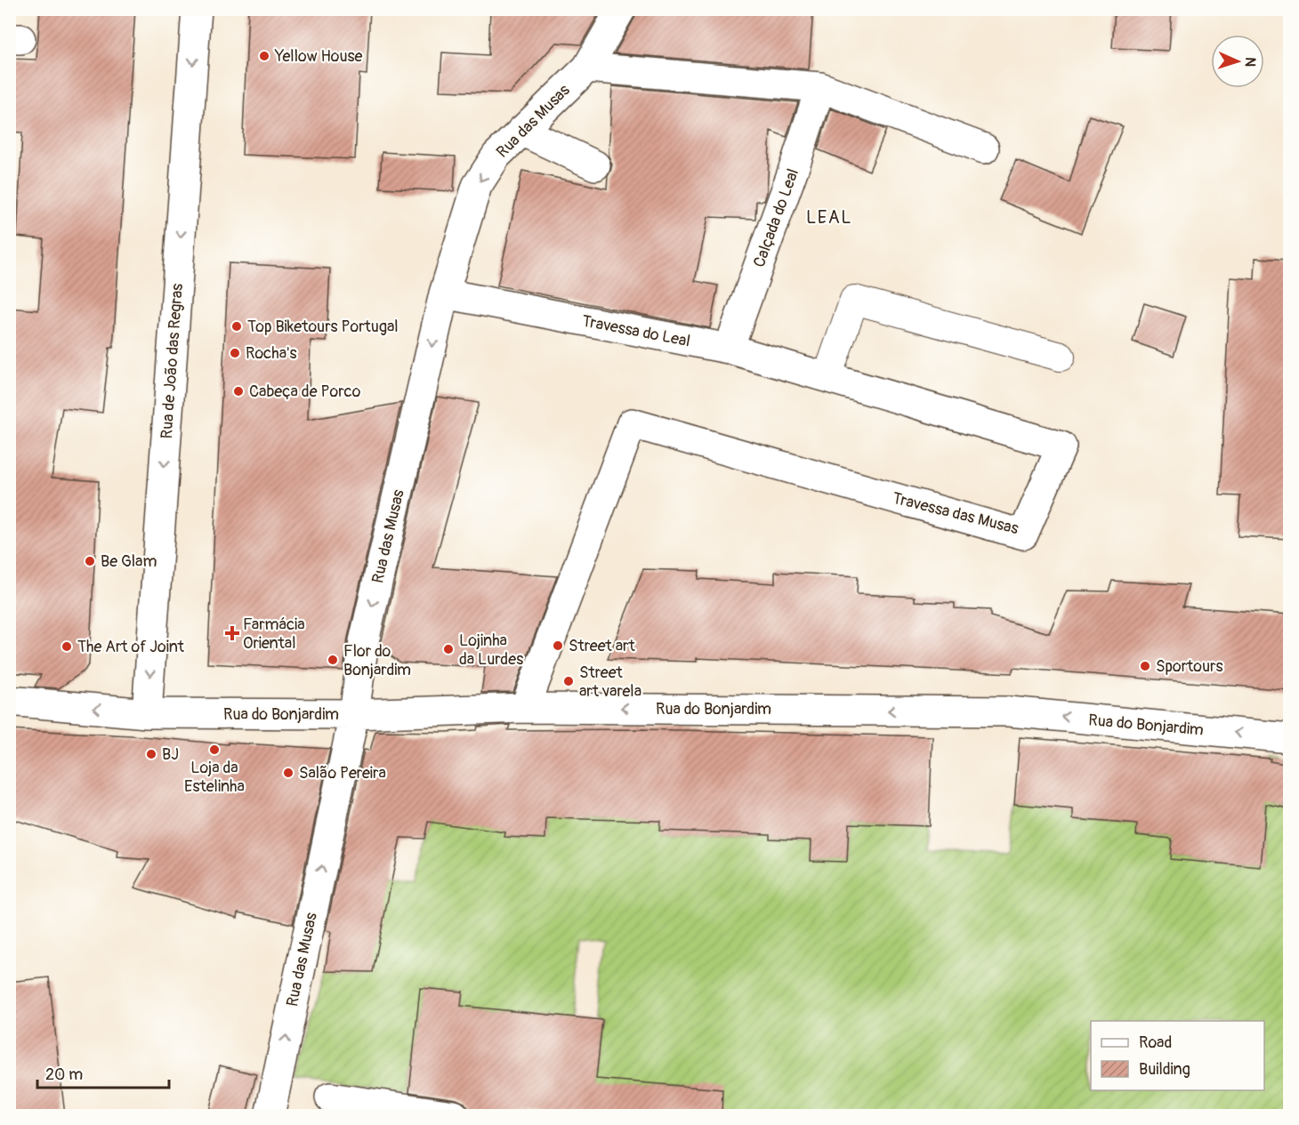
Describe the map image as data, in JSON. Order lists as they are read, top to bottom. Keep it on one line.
{"streets":{"street":["Rua das Musas","Calçada do Leal","Travessa do Leal","Rua de João das Regras","Travessa das Musas","Rua do Bonjardim"]},"crossings":[["Rua das Musas","Travessa do Leal"],["Rua das Musas","Rua do Bonjardim"],["Calçada do Leal","Travessa do Leal"],["Travessa do Leal","Travessa das Musas"],["Rua de João das Regras","Rua do Bonjardim"],["Travessa das Musas","Rua do Bonjardim"]],"one_way":["Rua de João das Regras","Rua do Bonjardim"],"districts":["LEAL"],"places":{"other":["Yellow House","Top Biketours Portugal","Rocha's","Cabeça de Porco","Be Glam","Street art","The Art of Joint","Lojinha da Lurdes","Flor do Bonjardim","Sportours","Street art varela","Loja da Estelinha","BJ","Salão Pereira"],"health":["Farmácia Oriental"]},"legend":["Road","Building"],"scale_bar":"20 m","north":"right"}
